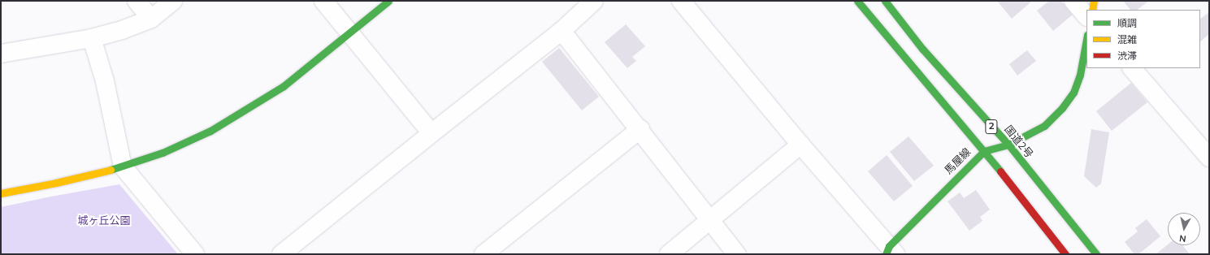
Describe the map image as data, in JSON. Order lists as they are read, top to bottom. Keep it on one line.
{"streets":{"main road":["2","国道2号","馬屋線"]},"crossings":[["2","馬屋線"],["国道2号","馬屋線"]],"parks":["城ヶ丘公園"],"legend":["順調","混雑","渋滞"],"north":"bottom"}
